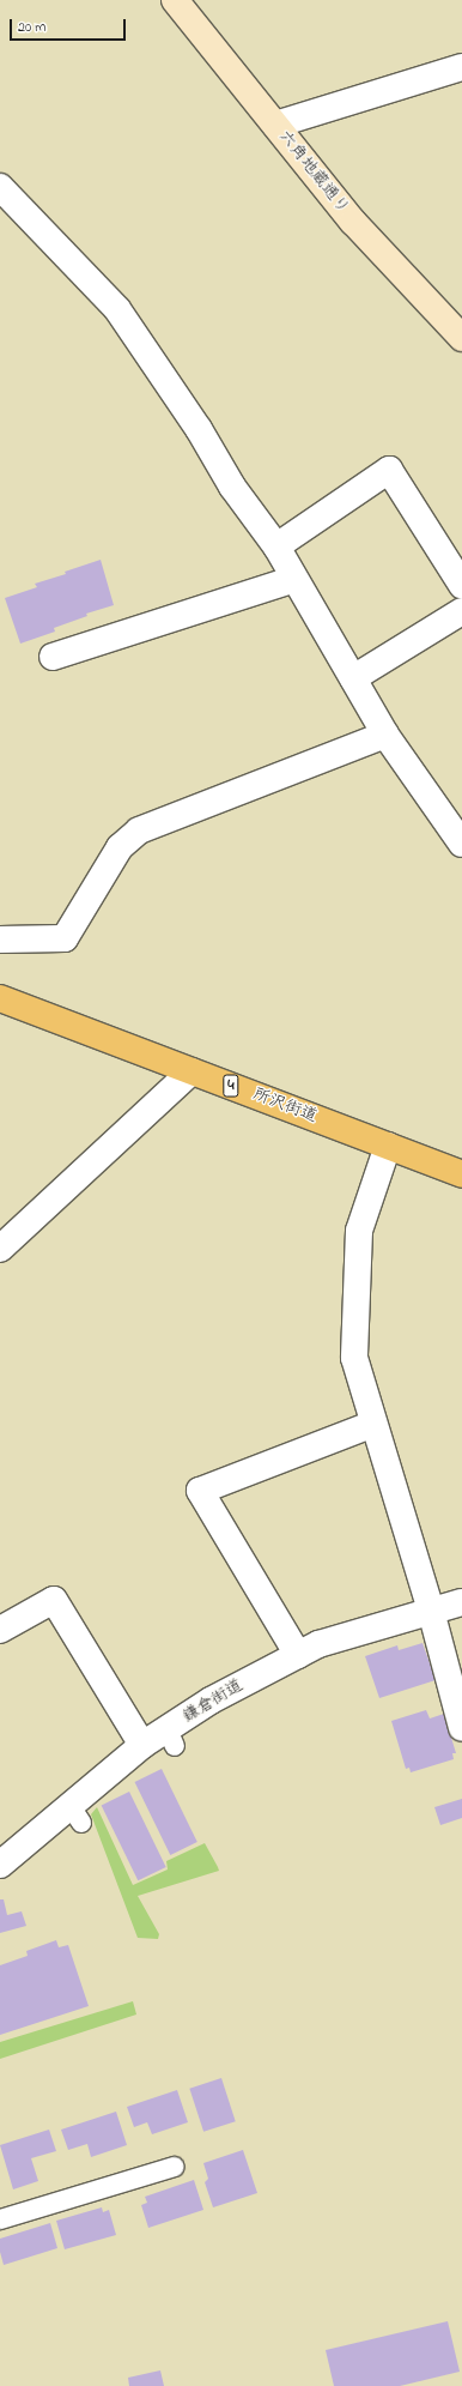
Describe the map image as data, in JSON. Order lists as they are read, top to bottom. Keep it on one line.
{"streets":{"main road":["4","所沢街道"],"street":["六角地蔵通り","鎌倉街道"]},"scale_bar":"20 m"}
